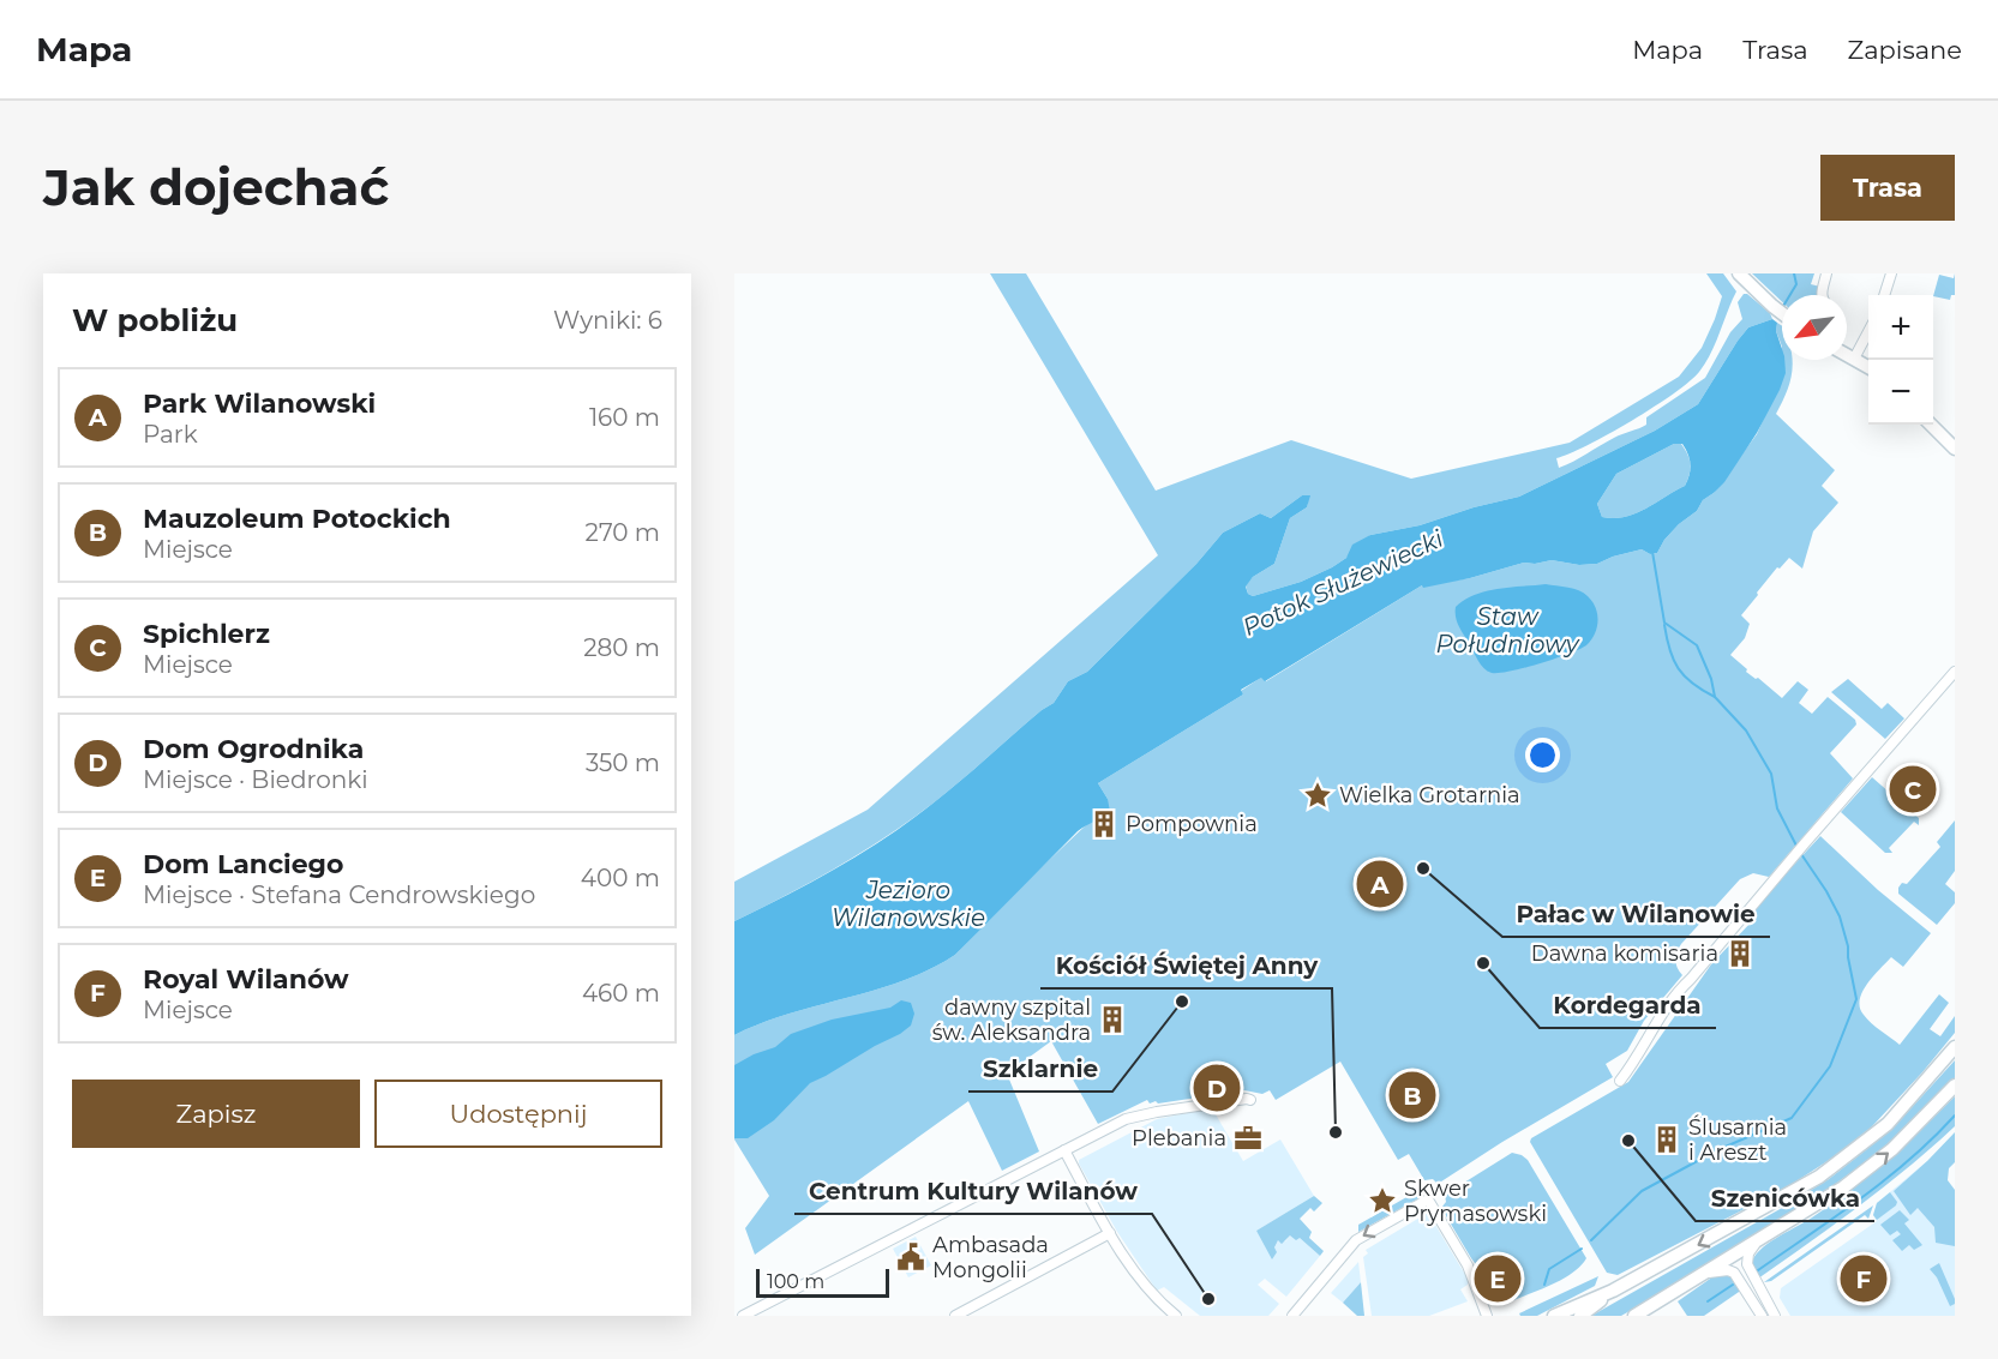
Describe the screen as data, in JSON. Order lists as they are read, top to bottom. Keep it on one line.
{"water":["Potok Służewiecki","Staw Południowy","Jezioro Wilanowskie"],"places":{"place":["Wielka Grotarnia","Skwer Prymasowski"],"building":["Pompownia","Dawna komisaria","dawny szpital św. Aleksandra","Ślusarnia i Areszt"],"other":["Pałac w Wilanowie","Kordegarda","Szklarnie","Kościół Świętej Anny","Szenicówka","Centrum Kultury Wilanów"],"office":["Plebania"],"public building":["Ambasada Mongolii"]},"scale_bar":"100 m","north":"bottom left","page":{"header":"Mapa","nav":["Mapa","Trasa","Zapisane"],"buttons":["Trasa",["Zapisz","Udostępnij"]],"title":"Jak dojechać","heading":["W pobliżu","Wyniki: 6"],"map_buttons":["+","−"],"list":[{"mark":"A","name":"Park Wilanowski","note":"Park","value":"160 m"},{"mark":"B","name":"Mauzoleum Potockich","note":"Miejsce","value":"270 m"},{"mark":"C","name":"Spichlerz","note":"Miejsce","value":"280 m"},{"mark":"D","name":"Dom Ogrodnika","note":"Miejsce · Biedronki","value":"350 m"},{"mark":"E","name":"Dom Lanciego","note":"Miejsce · Stefana Cendrowskiego","value":"400 m"},{"mark":"F","name":"Royal Wilanów","note":"Miejsce","value":"460 m"}],"pins":["C","A","D","B","E","F"],"scale":"100 m"}}
